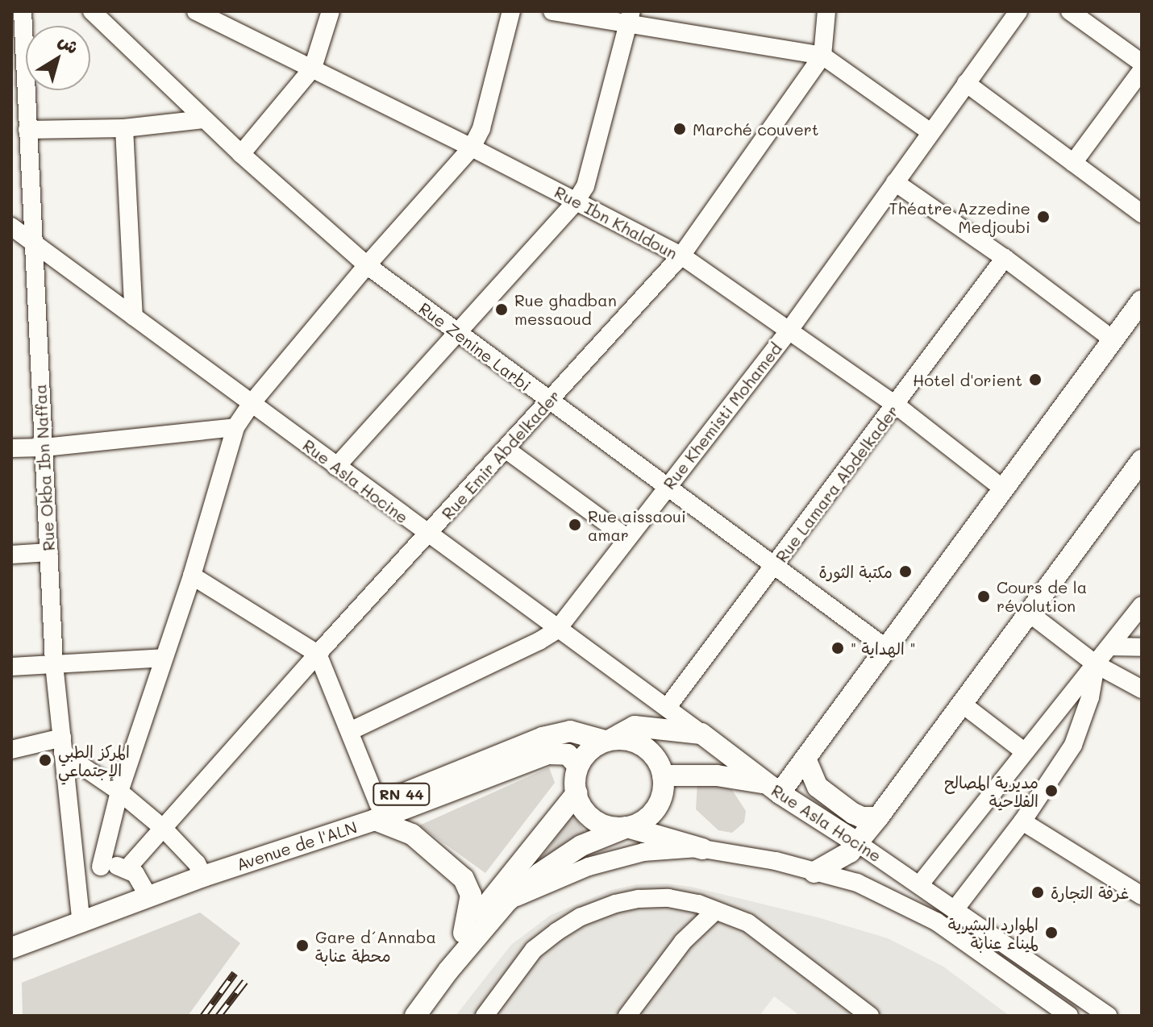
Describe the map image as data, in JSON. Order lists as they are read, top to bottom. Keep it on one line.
{"streets":{"main road":["Rue Asla Hocine","RN 44","Avenue de l'ALN"],"street":["Rue Ibn Khaldoun","Rue Zenine Larbi","Rue Khemisti Mohamed","Rue Emir Abdelkader","Rue Okba Ibn Naffaa","Rue Lamara Abdelkader"]},"crossings":[["Rue Ibn Khaldoun","Rue Khemisti Mohamed"],["Rue Ibn Khaldoun","Rue Emir Abdelkader"],["Rue Ibn Khaldoun","Rue Lamara Abdelkader"],["Rue Zenine Larbi","Rue Khemisti Mohamed"],["Rue Zenine Larbi","Rue Emir Abdelkader"],["Rue Zenine Larbi","Rue Lamara Abdelkader"],["Rue Khemisti Mohamed","Rue Asla Hocine"],["Rue Emir Abdelkader","Rue Asla Hocine"],["Rue Okba Ibn Naffaa","Rue Asla Hocine"],["Rue Okba Ibn Naffaa","Avenue de l'ALN"],["Rue Asla Hocine","Rue Lamara Abdelkader"]],"places":["Marché couvert","Théatre Azzedine Medjoubi","Rue ghadban messaoud","Hotel d'orient","Rue aissaoui amar","مكتبة الثورة","Cours de la révolution","\" الهداية \"","المركز الطبي الإجتماعي","مديرية المصالح الفلاحية","غرفة التجارة","الموارد البشرية لميناء عنابة","Gare d´Annaba محطة عنابة"],"north":"top right"}
